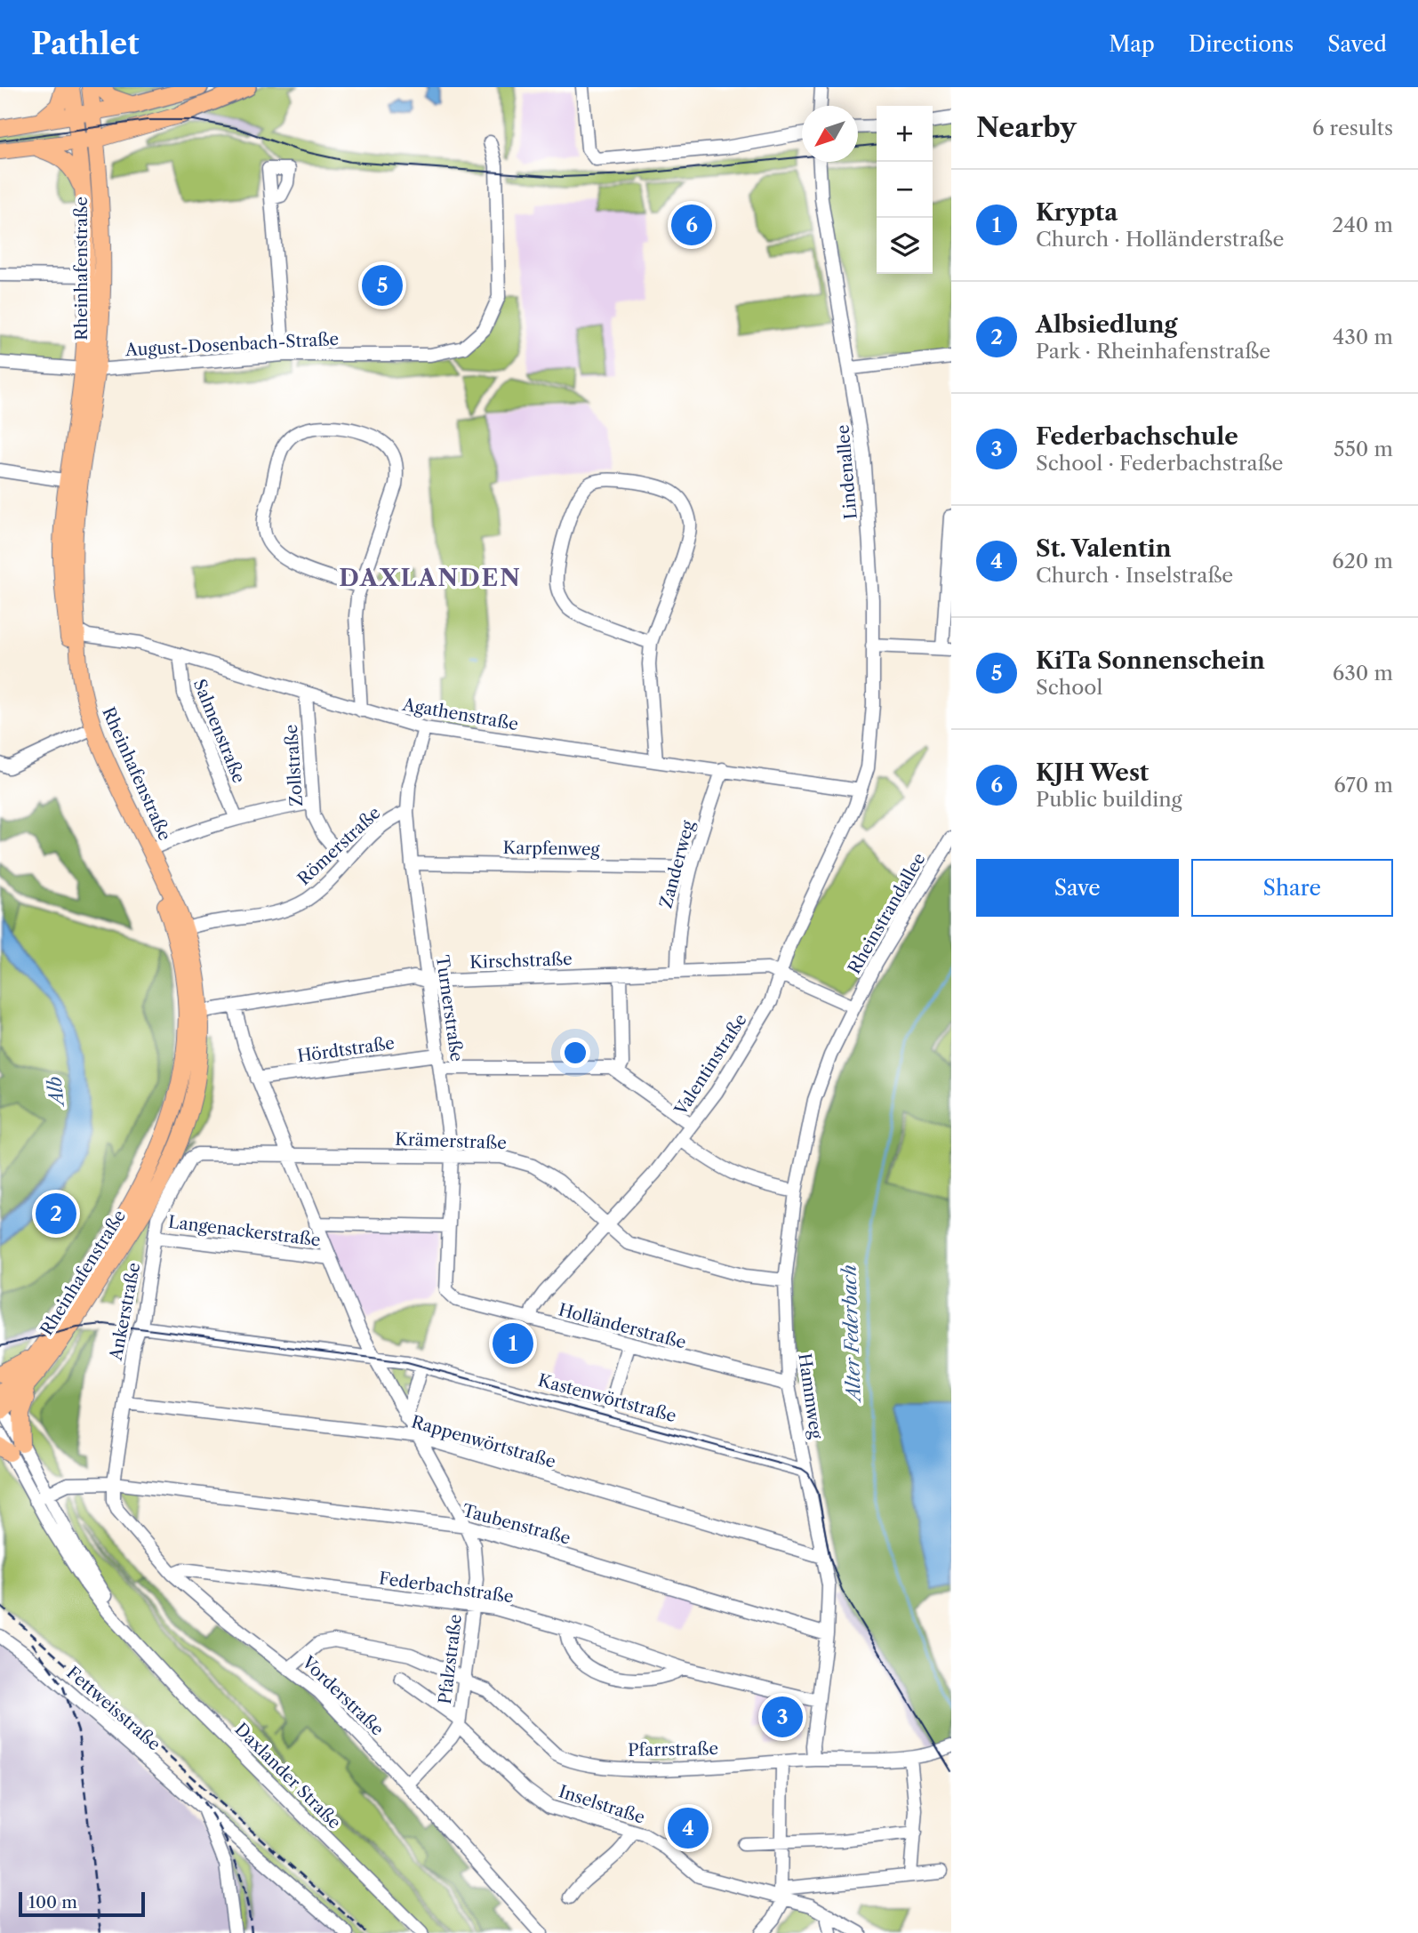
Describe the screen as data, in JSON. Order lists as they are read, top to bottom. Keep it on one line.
{"streets":{"main road":["Rheinhafenstraße"],"street":["August-Dosenbach-Straße","Lindenallee","Agathenstraße","Salmenstraße","Zollstraße","Römerstraße","Karpfenweg","Zanderweg","Rheinstrandallee","Kirschstraße","Turnerstraße","Hördtstraße","Valentinstraße","Krämerstraße","Langenackerstraße","Ankerstraße","Holländerstraße","Hammweg","Kastenwörtstraße","Rappenwörtstraße","Taubenstraße","Federbachstraße","Pfalzstraße","Vorderstraße","Fettweisstraße","Pfarrstraße","Daxlander Straße","Inselstraße"]},"crossings":[["Rheinhafenstraße","August-Dosenbach-Straße"],["Rheinhafenstraße","Agathenstraße"],["Rheinhafenstraße","Römerstraße"],["Rheinhafenstraße","Kirschstraße"],["Rheinhafenstraße","Daxlander Straße"],["Lindenallee","Agathenstraße"],["Lindenallee","Valentinstraße"],["Agathenstraße","Salmenstraße"],["Agathenstraße","Zollstraße"],["Agathenstraße","Zanderweg"],["Agathenstraße","Turnerstraße"],["Agathenstraße","Valentinstraße"],["Zollstraße","Römerstraße"],["Römerstraße","Turnerstraße"],["Karpfenweg","Zanderweg"],["Karpfenweg","Turnerstraße"],["Zanderweg","Kirschstraße"],["Rheinstrandallee","Kirschstraße"],["Rheinstrandallee","Hammweg"],["Kirschstraße","Turnerstraße"],["Kirschstraße","Valentinstraße"],["Kirschstraße","Hammweg"],["Kirschstraße","Pfalzstraße"],["Turnerstraße","Hördtstraße"],["Turnerstraße","Krämerstraße"],["Turnerstraße","Langenackerstraße"],["Turnerstraße","Holländerstraße"],["Hördtstraße","Valentinstraße"],["Hördtstraße","Pfalzstraße"],["Valentinstraße","Krämerstraße"],["Valentinstraße","Holländerstraße"],["Krämerstraße","Ankerstraße"],["Krämerstraße","Hammweg"],["Krämerstraße","Pfalzstraße"],["Langenackerstraße","Ankerstraße"],["Langenackerstraße","Pfalzstraße"],["Ankerstraße","Kastenwörtstraße"],["Ankerstraße","Rappenwörtstraße"],["Ankerstraße","Taubenstraße"],["Ankerstraße","Vorderstraße"],["Holländerstraße","Hammweg"],["Hammweg","Kastenwörtstraße"],["Hammweg","Rappenwörtstraße"],["Hammweg","Taubenstraße"],["Hammweg","Federbachstraße"],["Hammweg","Pfarrstraße"],["Kastenwörtstraße","Pfalzstraße"],["Rappenwörtstraße","Pfalzstraße"],["Taubenstraße","Pfalzstraße"],["Taubenstraße","Vorderstraße"],["Federbachstraße","Pfalzstraße"],["Federbachstraße","Vorderstraße"],["Pfalzstraße","Vorderstraße"],["Pfalzstraße","Pfarrstraße"],["Pfalzstraße","Inselstraße"],["Vorderstraße","Pfarrstraße"]],"districts":["DAXLANDEN"],"water":["Alb","Alter Federbach"],"scale_bar":"100 m","north":"bottom left","page":{"header":"Pathlet","nav":["Map","Directions","Saved"],"heading":["Nearby","6 results"],"map_buttons":["+","−"],"list":[{"mark":"1","name":"Krypta","note":"Church · Holländerstraße","value":"240 m"},{"mark":"2","name":"Albsiedlung","note":"Park · Rheinhafenstraße","value":"430 m"},{"mark":"3","name":"Federbachschule","note":"School · Federbachstraße","value":"550 m"},{"mark":"4","name":"St. Valentin","note":"Church · Inselstraße","value":"620 m"},{"mark":"5","name":"KiTa Sonnenschein","note":"School","value":"630 m"},{"mark":"6","name":"KJH West","note":"Public building","value":"670 m"}],"pins":["6","5","2","1","3","4"],"buttons":["Save","Share"],"scale":"100 m"}}
